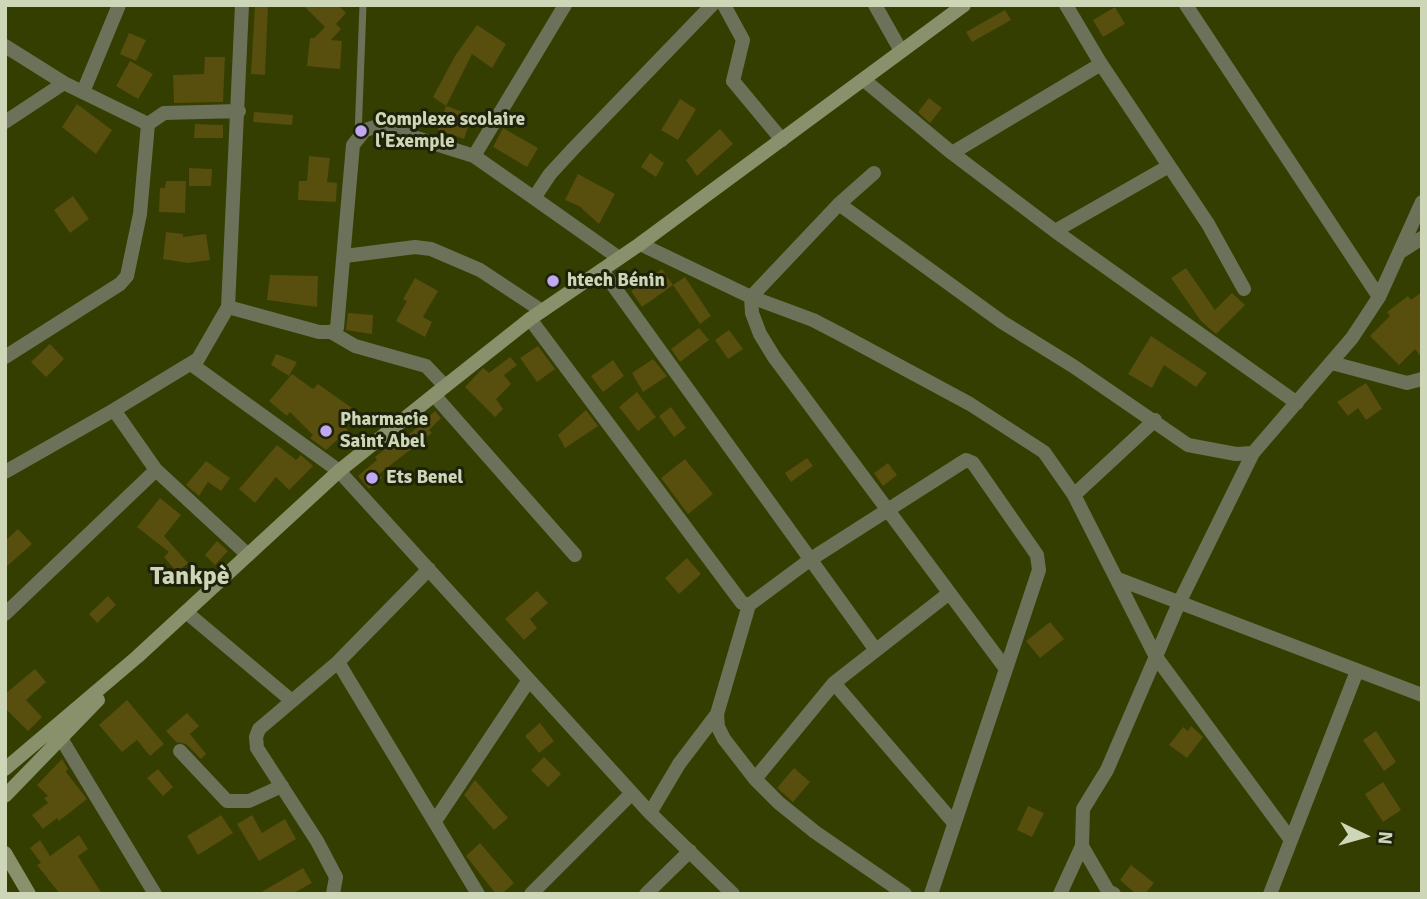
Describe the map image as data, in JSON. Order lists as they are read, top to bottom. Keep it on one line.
{"districts":["Tankpè"],"places":["Complexe scolaire l'Exemple","htech Bénin","Pharmacie Saint Abel","Ets Benel"],"north":"right"}
